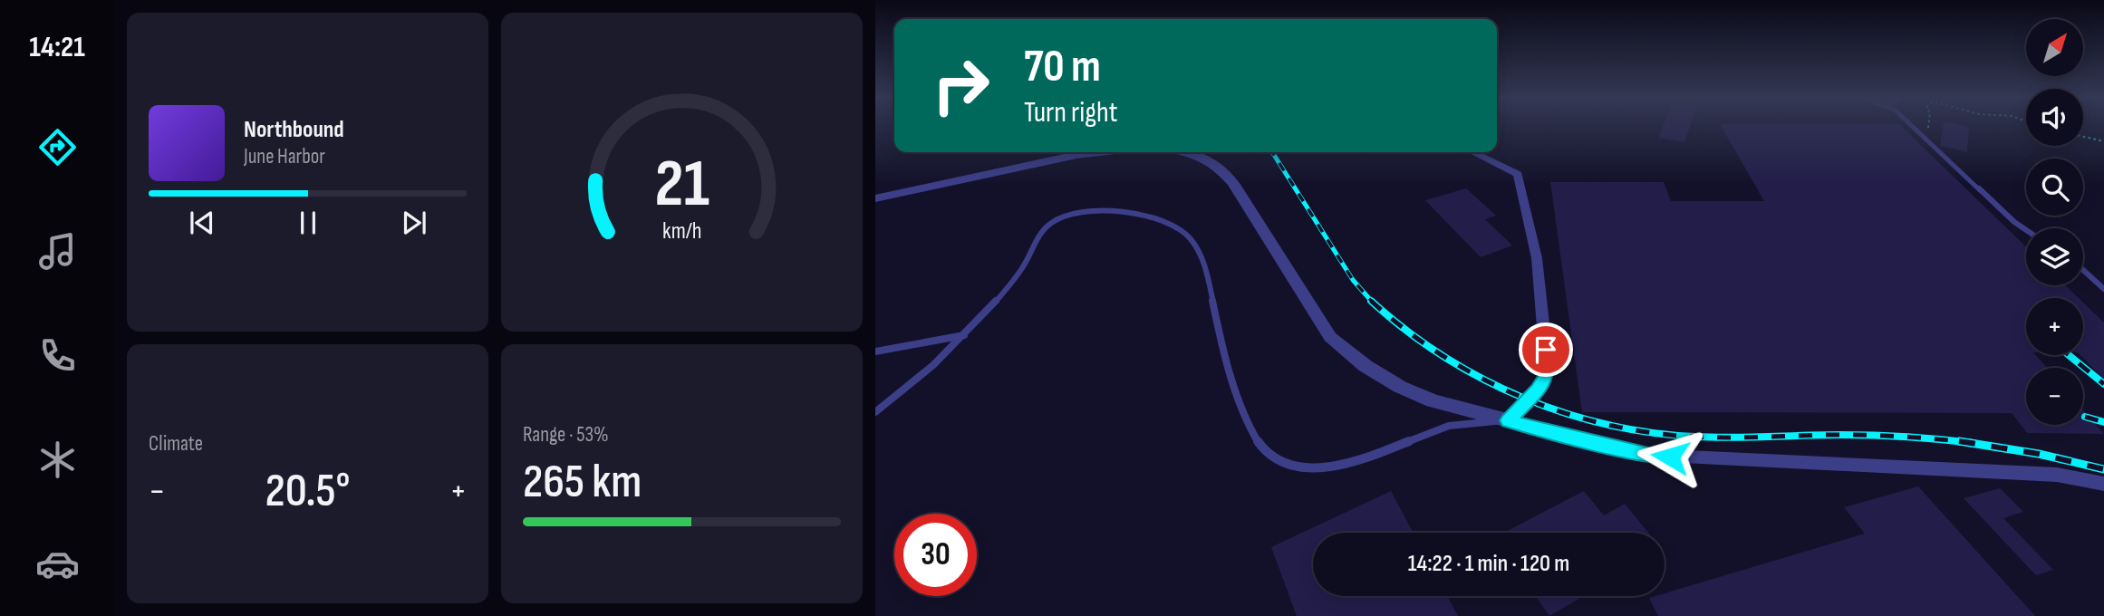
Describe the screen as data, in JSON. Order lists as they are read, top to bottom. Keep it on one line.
{"north":"top right","page":{"tabs":"14:21","map_buttons":["+","−"],"turn":["70 m","Turn right"],"song":["Northbound","June Harbor"],"tile":["Climate",["Range · 53%","265 km"]],"heat":["−","20.5°","+"],"limit":"30","trip":"14:22 · 1 min · 120 m","gauge":["21","km/h"]}}
